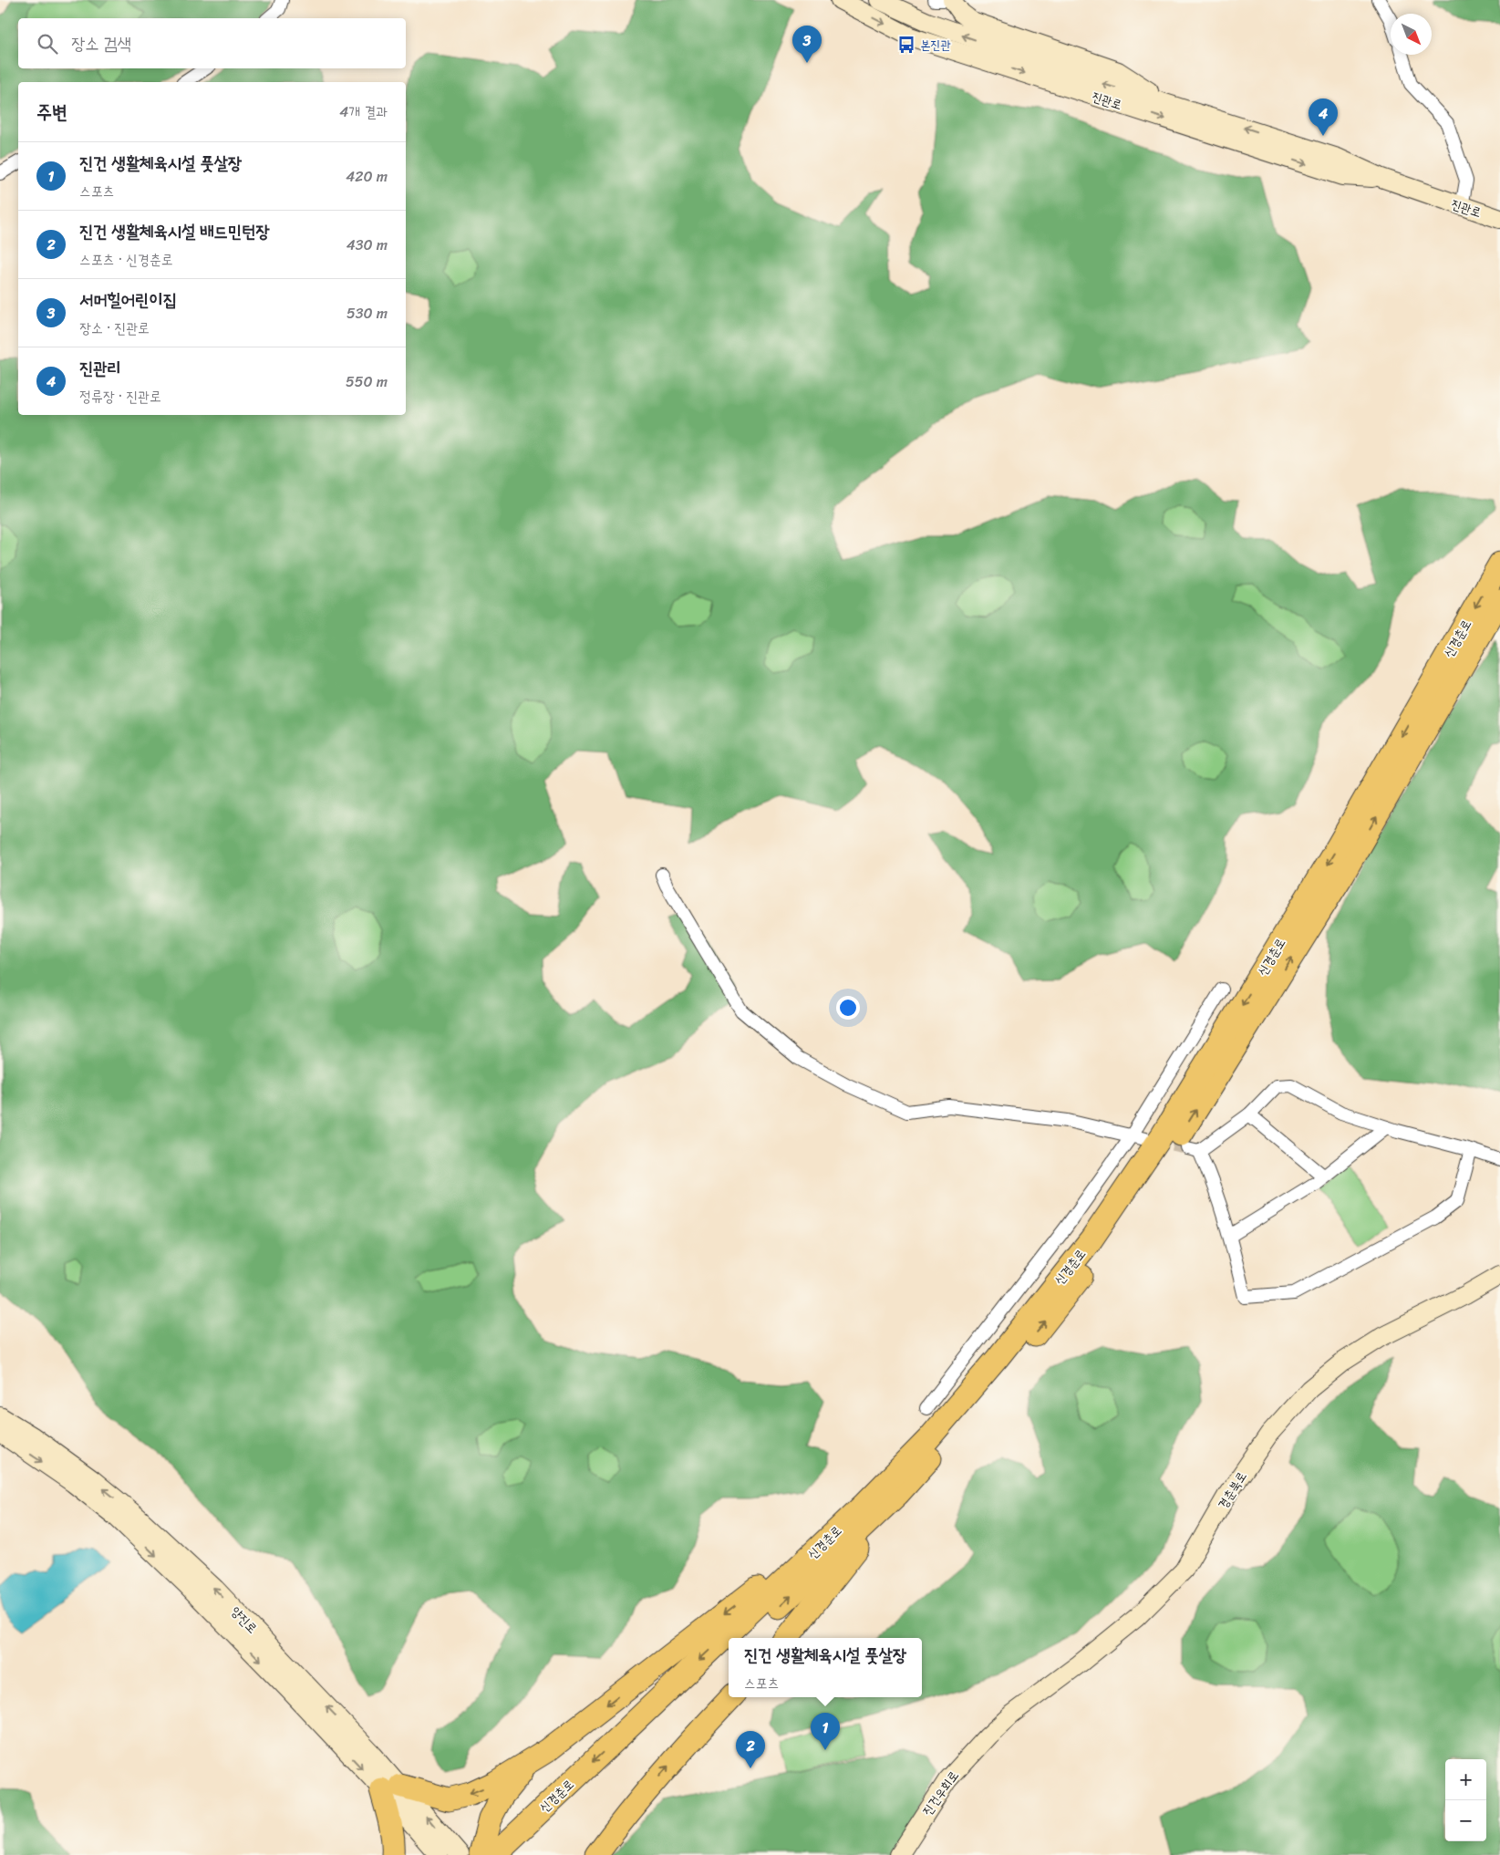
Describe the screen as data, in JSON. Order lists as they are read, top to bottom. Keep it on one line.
{"streets":{"highway":["신경춘로"],"main road":["진관로","경춘북로","양진로","진건우회로"]},"crossings":[["경춘북로","진건우회로"]],"places":{"bus stop":["본진관"]},"north":"bottom right","page":{"search":"장소 검색","pins":["3","4","1","2"],"heading":["주변","4개 결과"],"list":[{"mark":"1","name":"진건 생활체육시설 풋살장","note":"스포츠","value":"420 m"},{"mark":"2","name":"진건 생활체육시설 배드민턴장","note":"스포츠 · 신경춘로","value":"430 m"},{"mark":"3","name":"서머힐어린이집","note":"장소 · 진관로","value":"530 m"},{"mark":"4","name":"진관리","note":"정류장 · 진관로","value":"550 m"}],"popup":["진건 생활체육시설 풋살장","스포츠"],"map_buttons":["+","−"]}}
